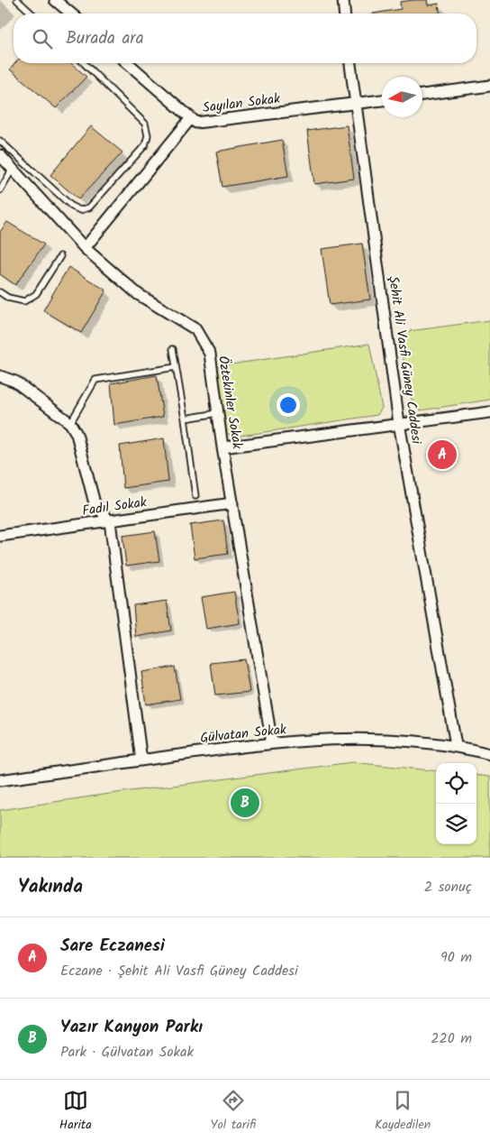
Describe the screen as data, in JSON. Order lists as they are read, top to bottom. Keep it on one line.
{"streets":{"street":["Sayılan Sokak","Şehit Ali Vasfi Güney Caddesi","Öztekinler Sokak","Fadıl Sokak","Gülvatan Sokak"]},"crossings":[["Sayılan Sokak","Şehit Ali Vasfi Güney Caddesi"],["Şehit Ali Vasfi Güney Caddesi","Gülvatan Sokak"],["Öztekinler Sokak","Fadıl Sokak"],["Öztekinler Sokak","Gülvatan Sokak"]],"north":"left","page":{"search":"Burada ara","pins":["A","B"],"heading":["Yakında","2 sonuç"],"list":[{"mark":"A","name":"Sare Eczanesi","note":"Eczane · Şehit Ali Vasfi Güney Caddesi","value":"90 m"},{"mark":"B","name":"Yazır Kanyon Parkı","note":"Park · Gülvatan Sokak","value":"220 m"}],"nav":["Harita","Yol tarifi","Kaydedilen"]}}
